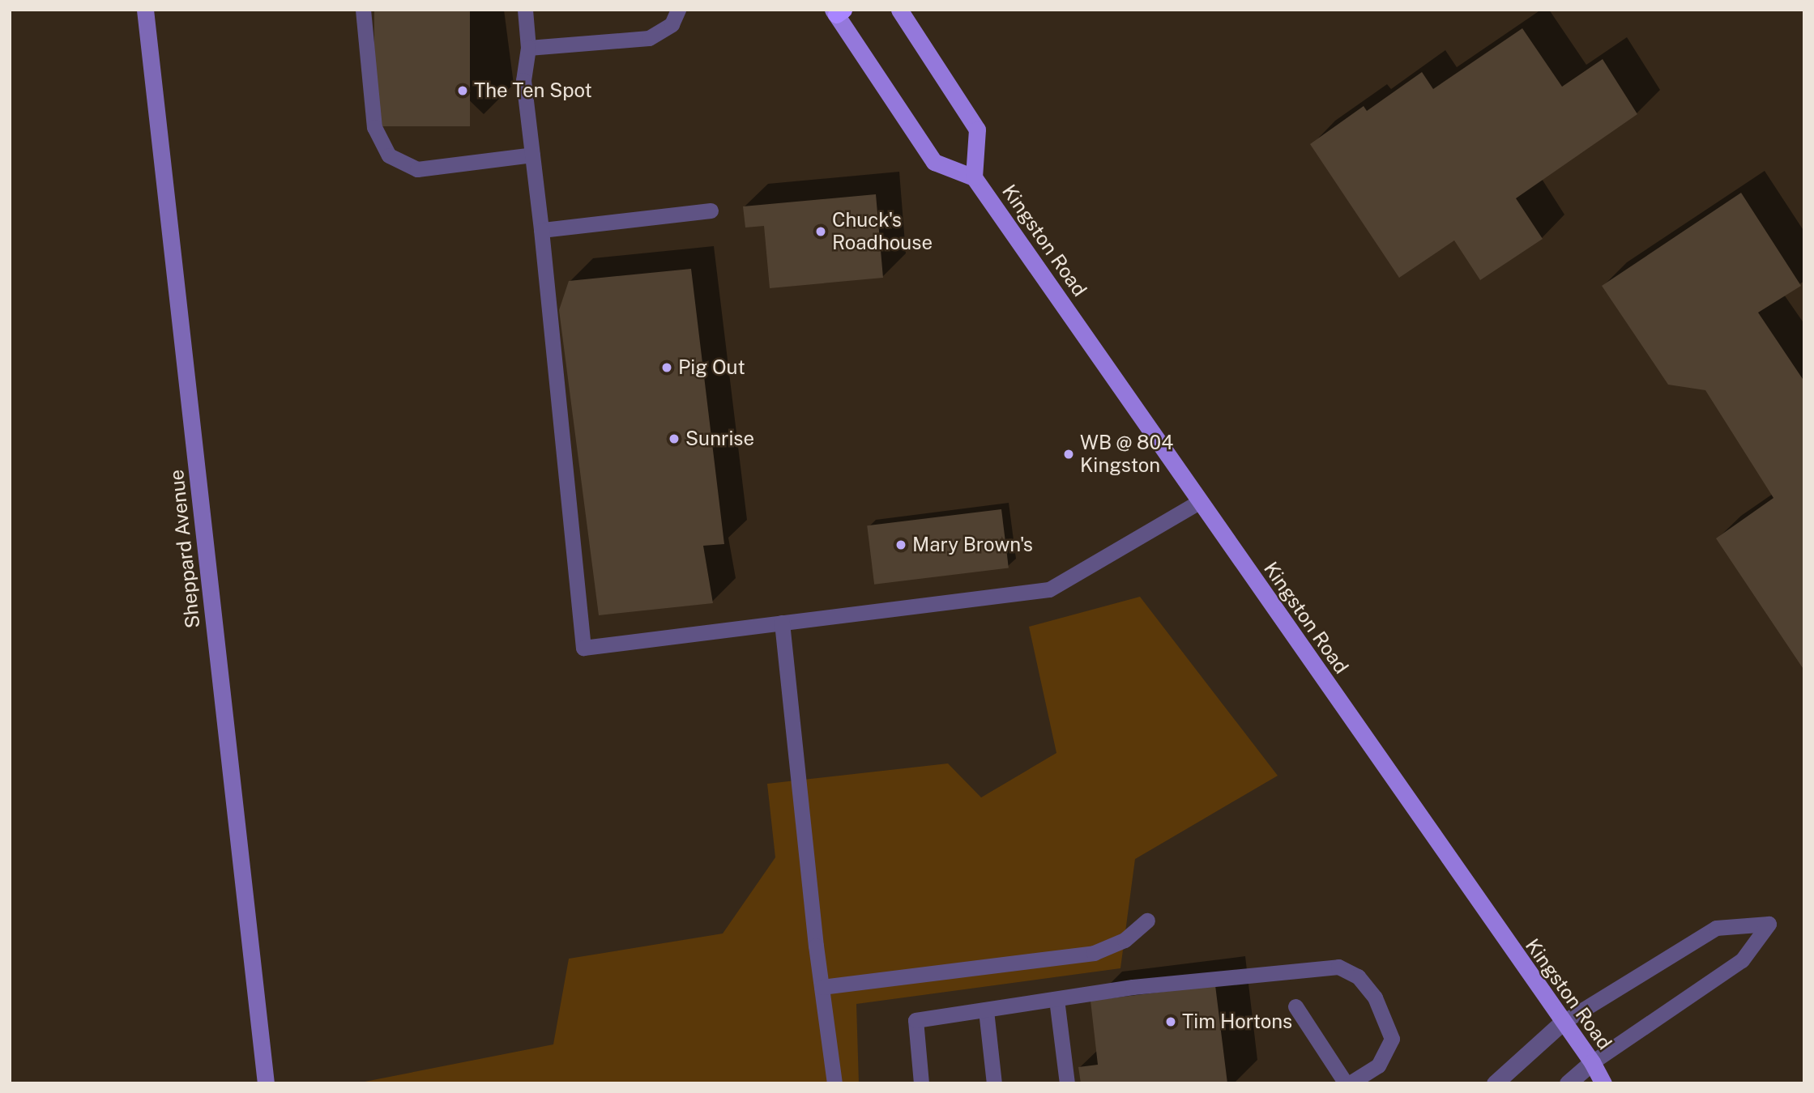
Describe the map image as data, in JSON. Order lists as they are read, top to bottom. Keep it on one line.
{"streets":{"main road":["Kingston Road"],"street":["Sheppard Avenue"]},"places":["The Ten Spot","Chuck's Roadhouse","Pig Out","Sunrise","WB @ 804 Kingston","Mary Brown's","Tim Hortons"]}
